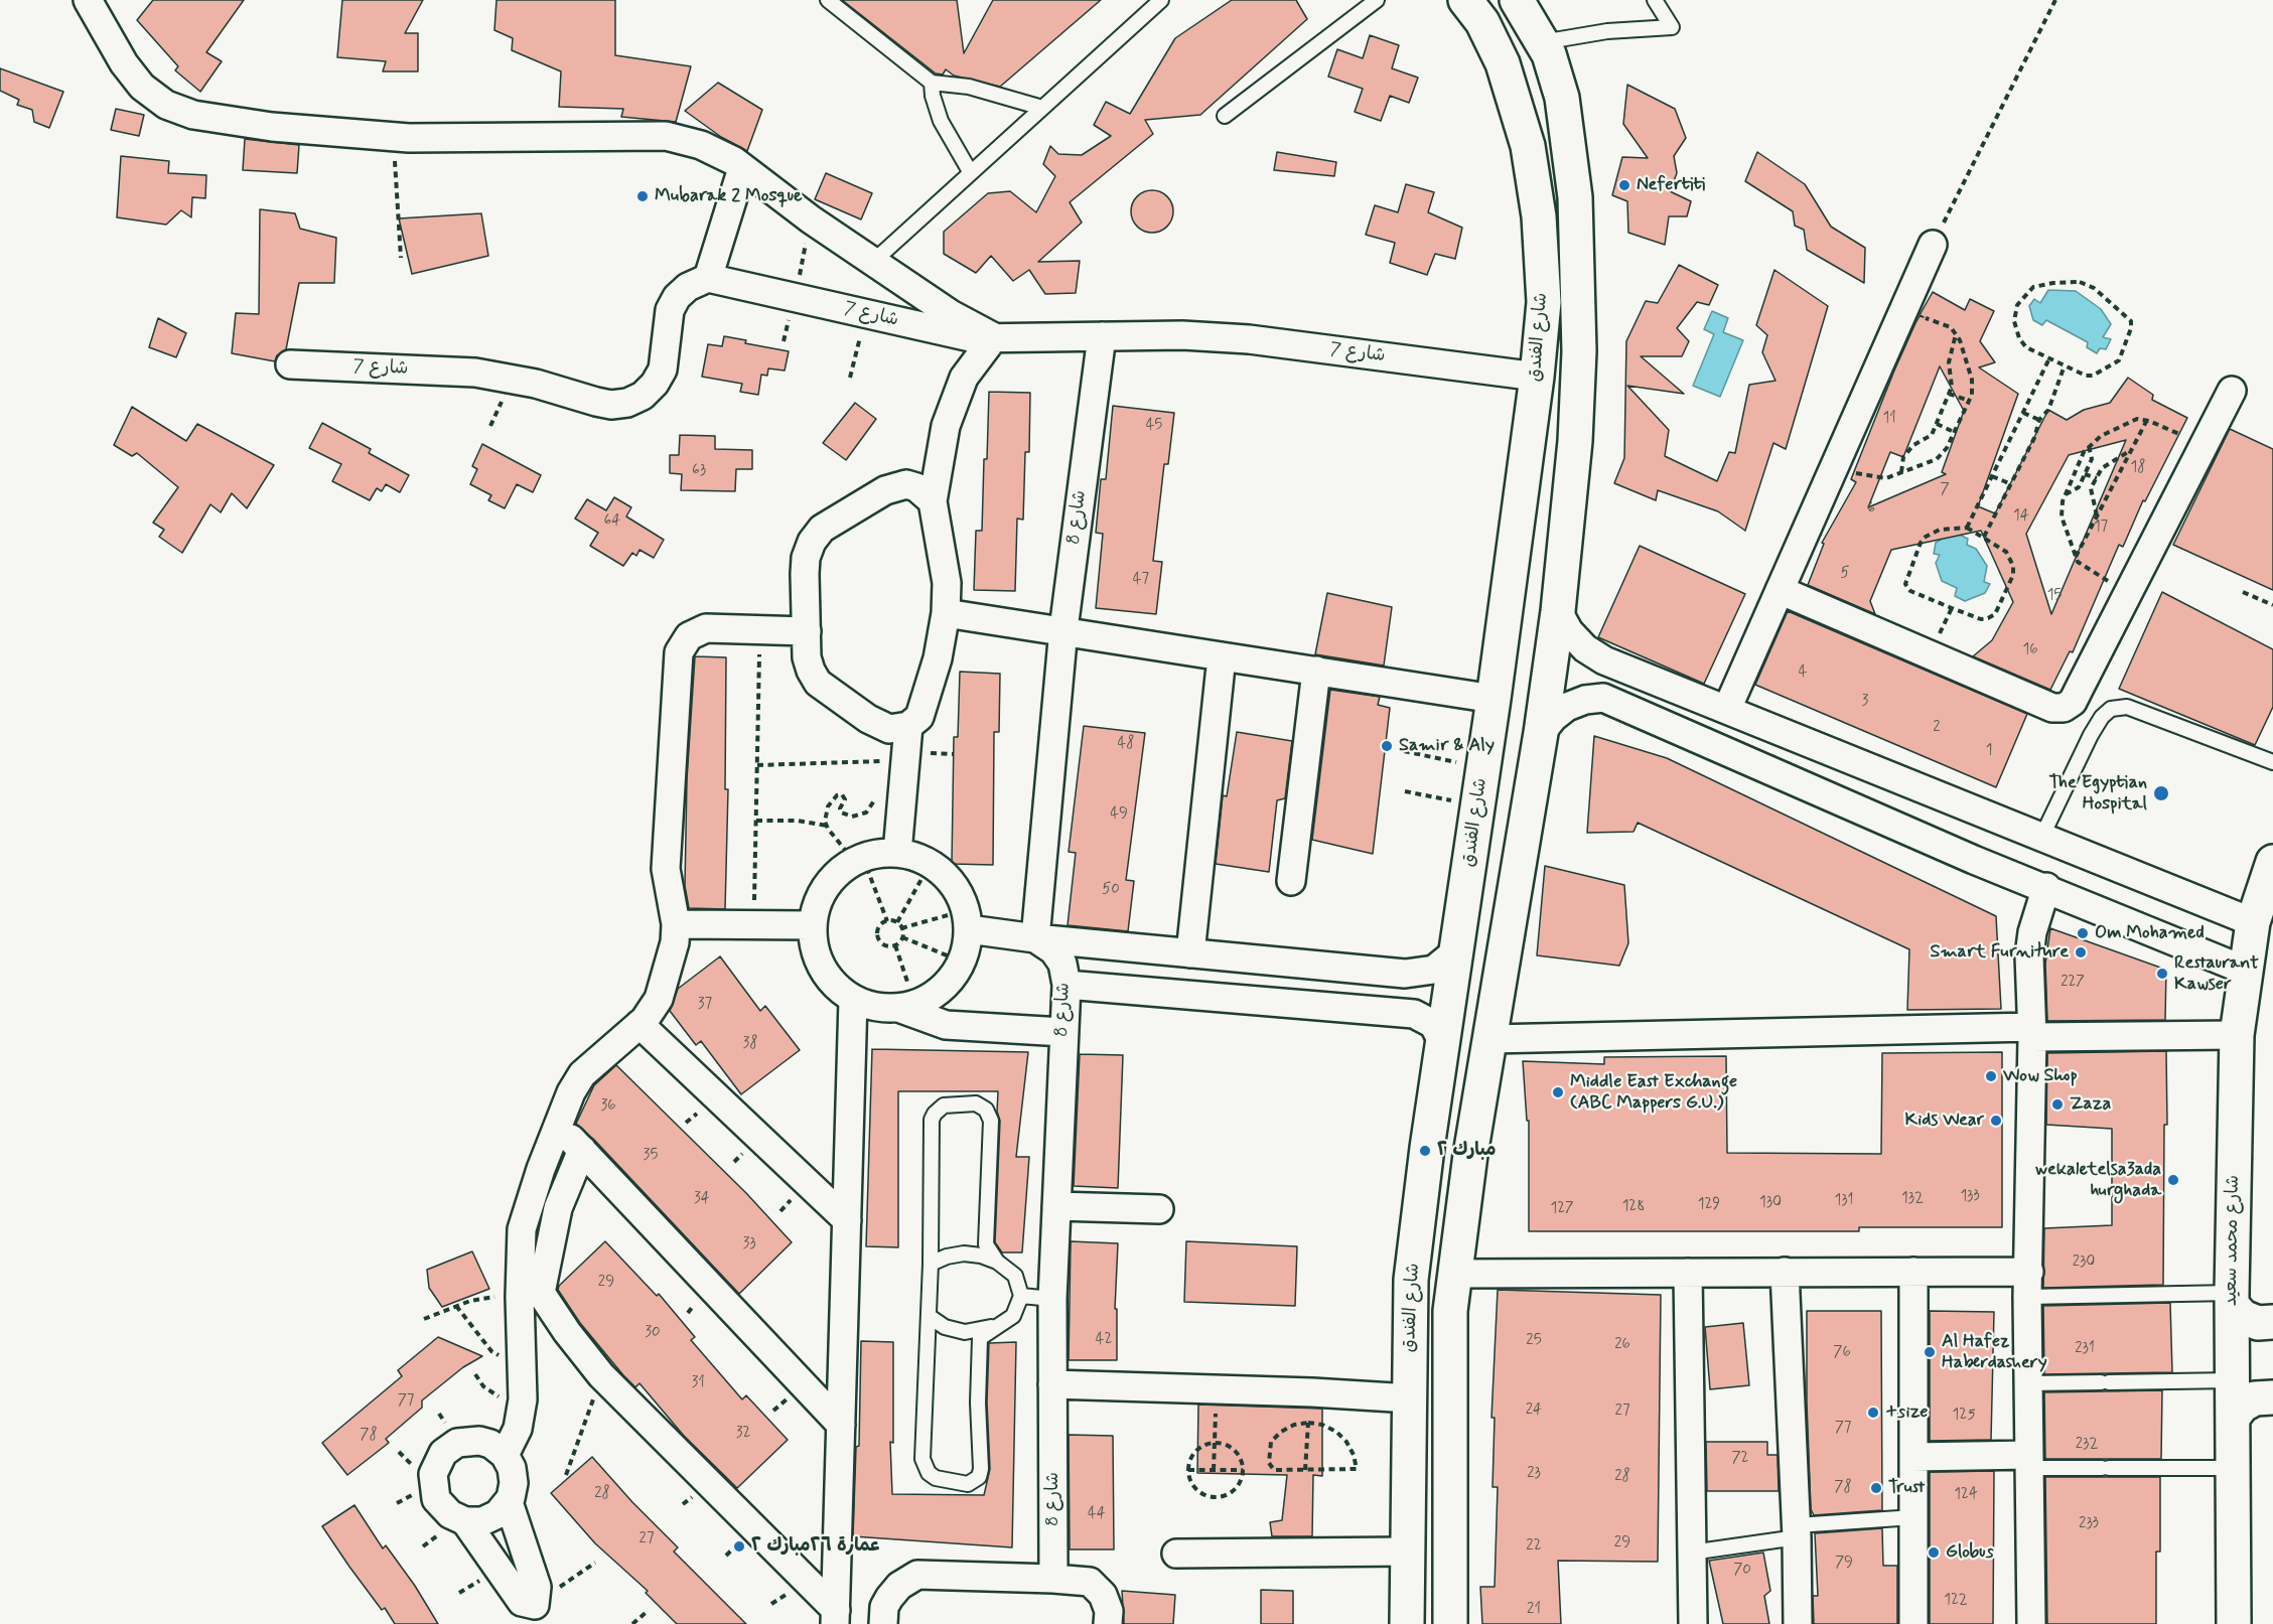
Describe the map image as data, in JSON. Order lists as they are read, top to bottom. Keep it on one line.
{"streets":{"street":["شارع 7","شارع الفندق","شارع 8","شارع محمد سعيد"]},"crossings":[["شارع 7","شارع الفندق"],["شارع 7","شارع 8"]],"places":["Nefertiti","Mubarak 2 Mosque","Samir & Aly","The Egyptian Hospital","Om Mohamed","Smart Furniture","Restaurant Kawser","Wow Shop","Middle East Exchange (ABC Mappers G.U.)","Zaza","Kids Wear","مبارك ٢","wekaletelsa3ada hurghada","Al Hafez Haberdashery","+size","Trust","عمارة ٢٦مبارك ٢","Globus"],"house_numbers":["11","45","18","63","7","6","14","64","17","5","47","15","16","4","3","2","48","1","49","50","227","37","38","36","35","133","34","132","131","130","129","128","127","33","230","29","30","42","25","26","231","76","31","77","24","27","125","77","32","78","232","72","23","28","78","28","124","44","233","27","29","22","79","70","122","21"]}
